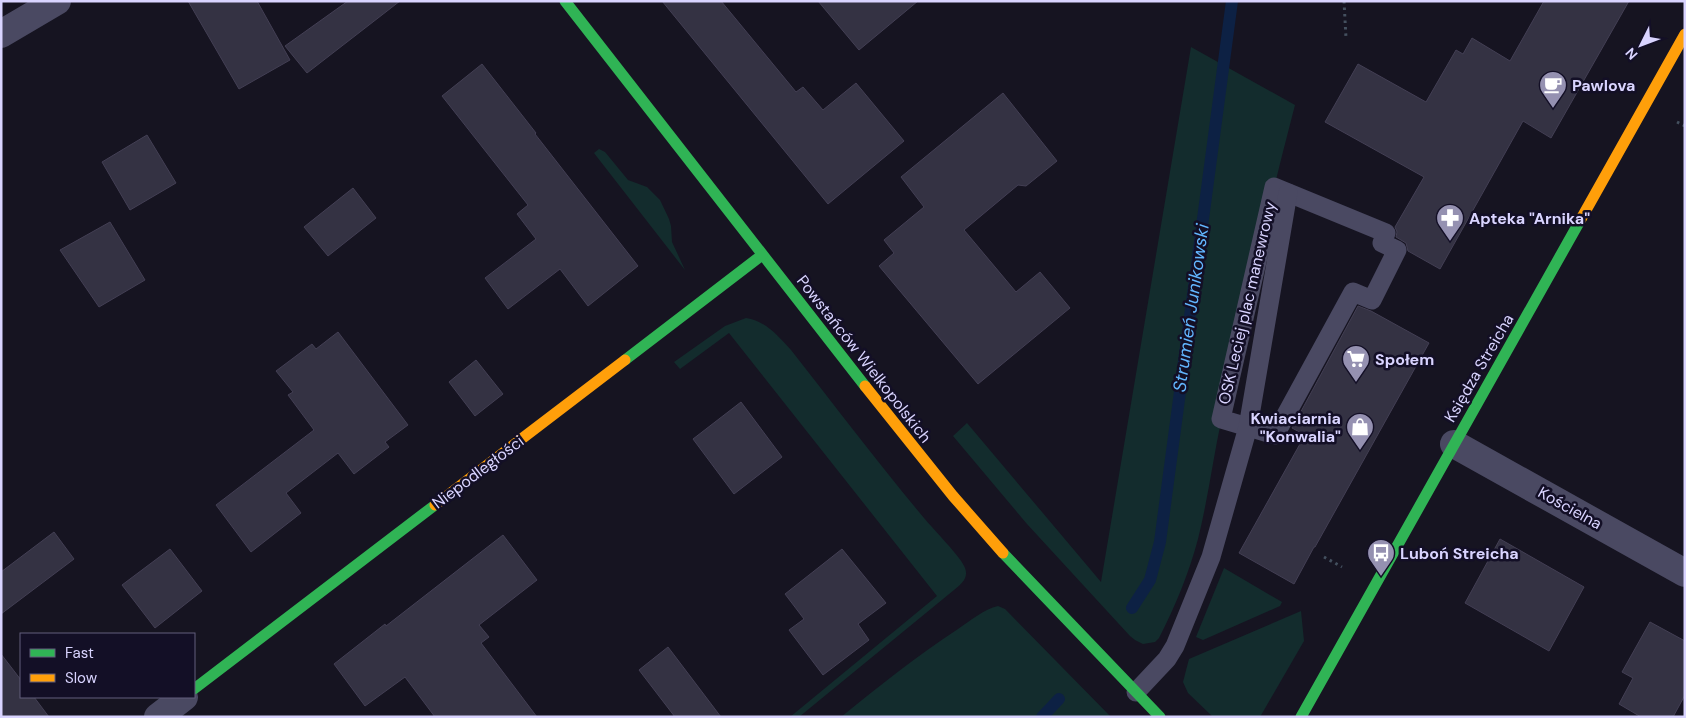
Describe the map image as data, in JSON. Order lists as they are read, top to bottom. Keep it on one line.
{"streets":{"street":["Powstańców Wielkopolskich","Księdza Streicha","Niepodległości","Kościelna"],"lane":["OSK Leciej plac manewrowy"]},"crossings":[["Powstańców Wielkopolskich","Niepodległości"],["Księdza Streicha","Kościelna"]],"water":["Strumień Junikowski"],"places":{"cafe":["Pawlova"],"pharmacy":["Apteka \"Arnika\""],"supermarket":["Społem"],"shop":["Kwiaciarnia \"Konwalia\""],"bus stop":["Luboń Streicha"]},"legend":["Fast","Slow"],"north":"bottom left"}
